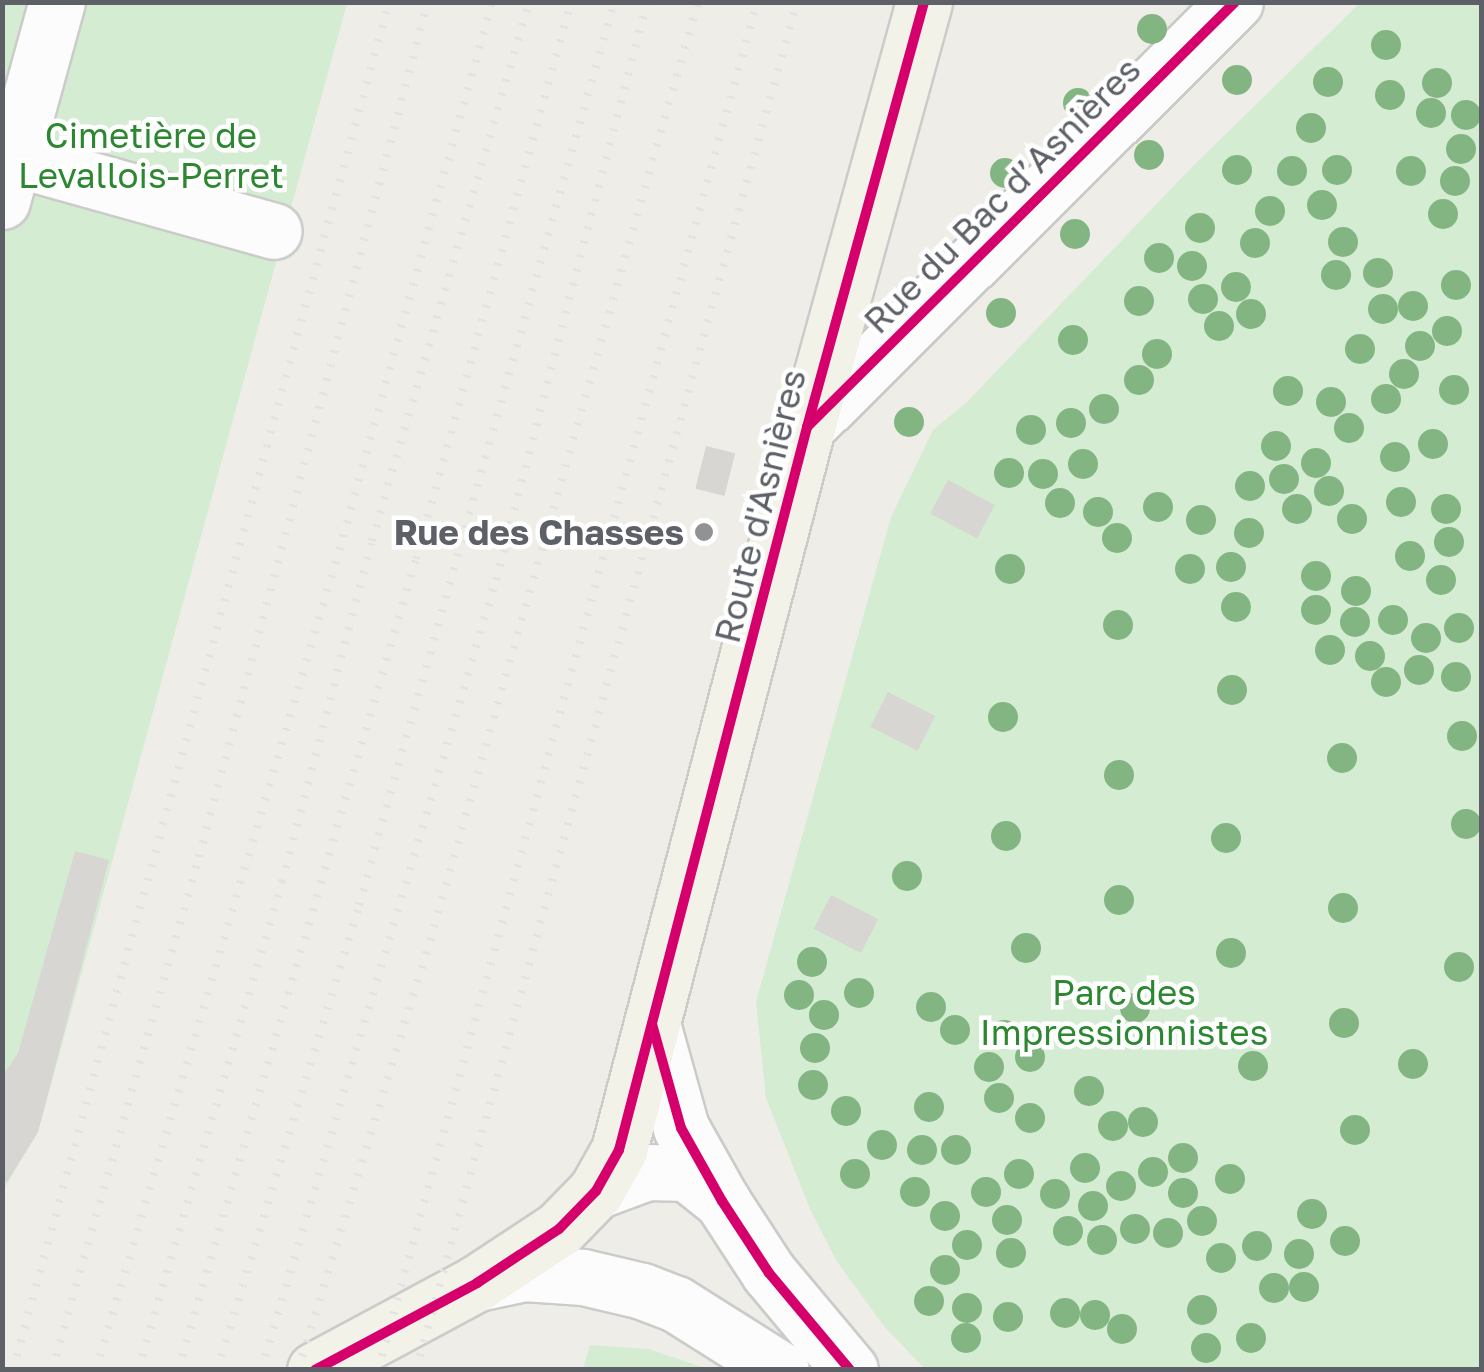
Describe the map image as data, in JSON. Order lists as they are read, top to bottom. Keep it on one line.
{"streets":{"main road":["Route d'Asnières"],"street":["Rue du Bac d’Asnières"]},"crossings":[["Rue du Bac d’Asnières","Route d'Asnières"]],"parks":["Cimetière de Levallois-Perret","Parc des Impressionnistes"],"places":["Rue des Chasses"]}
